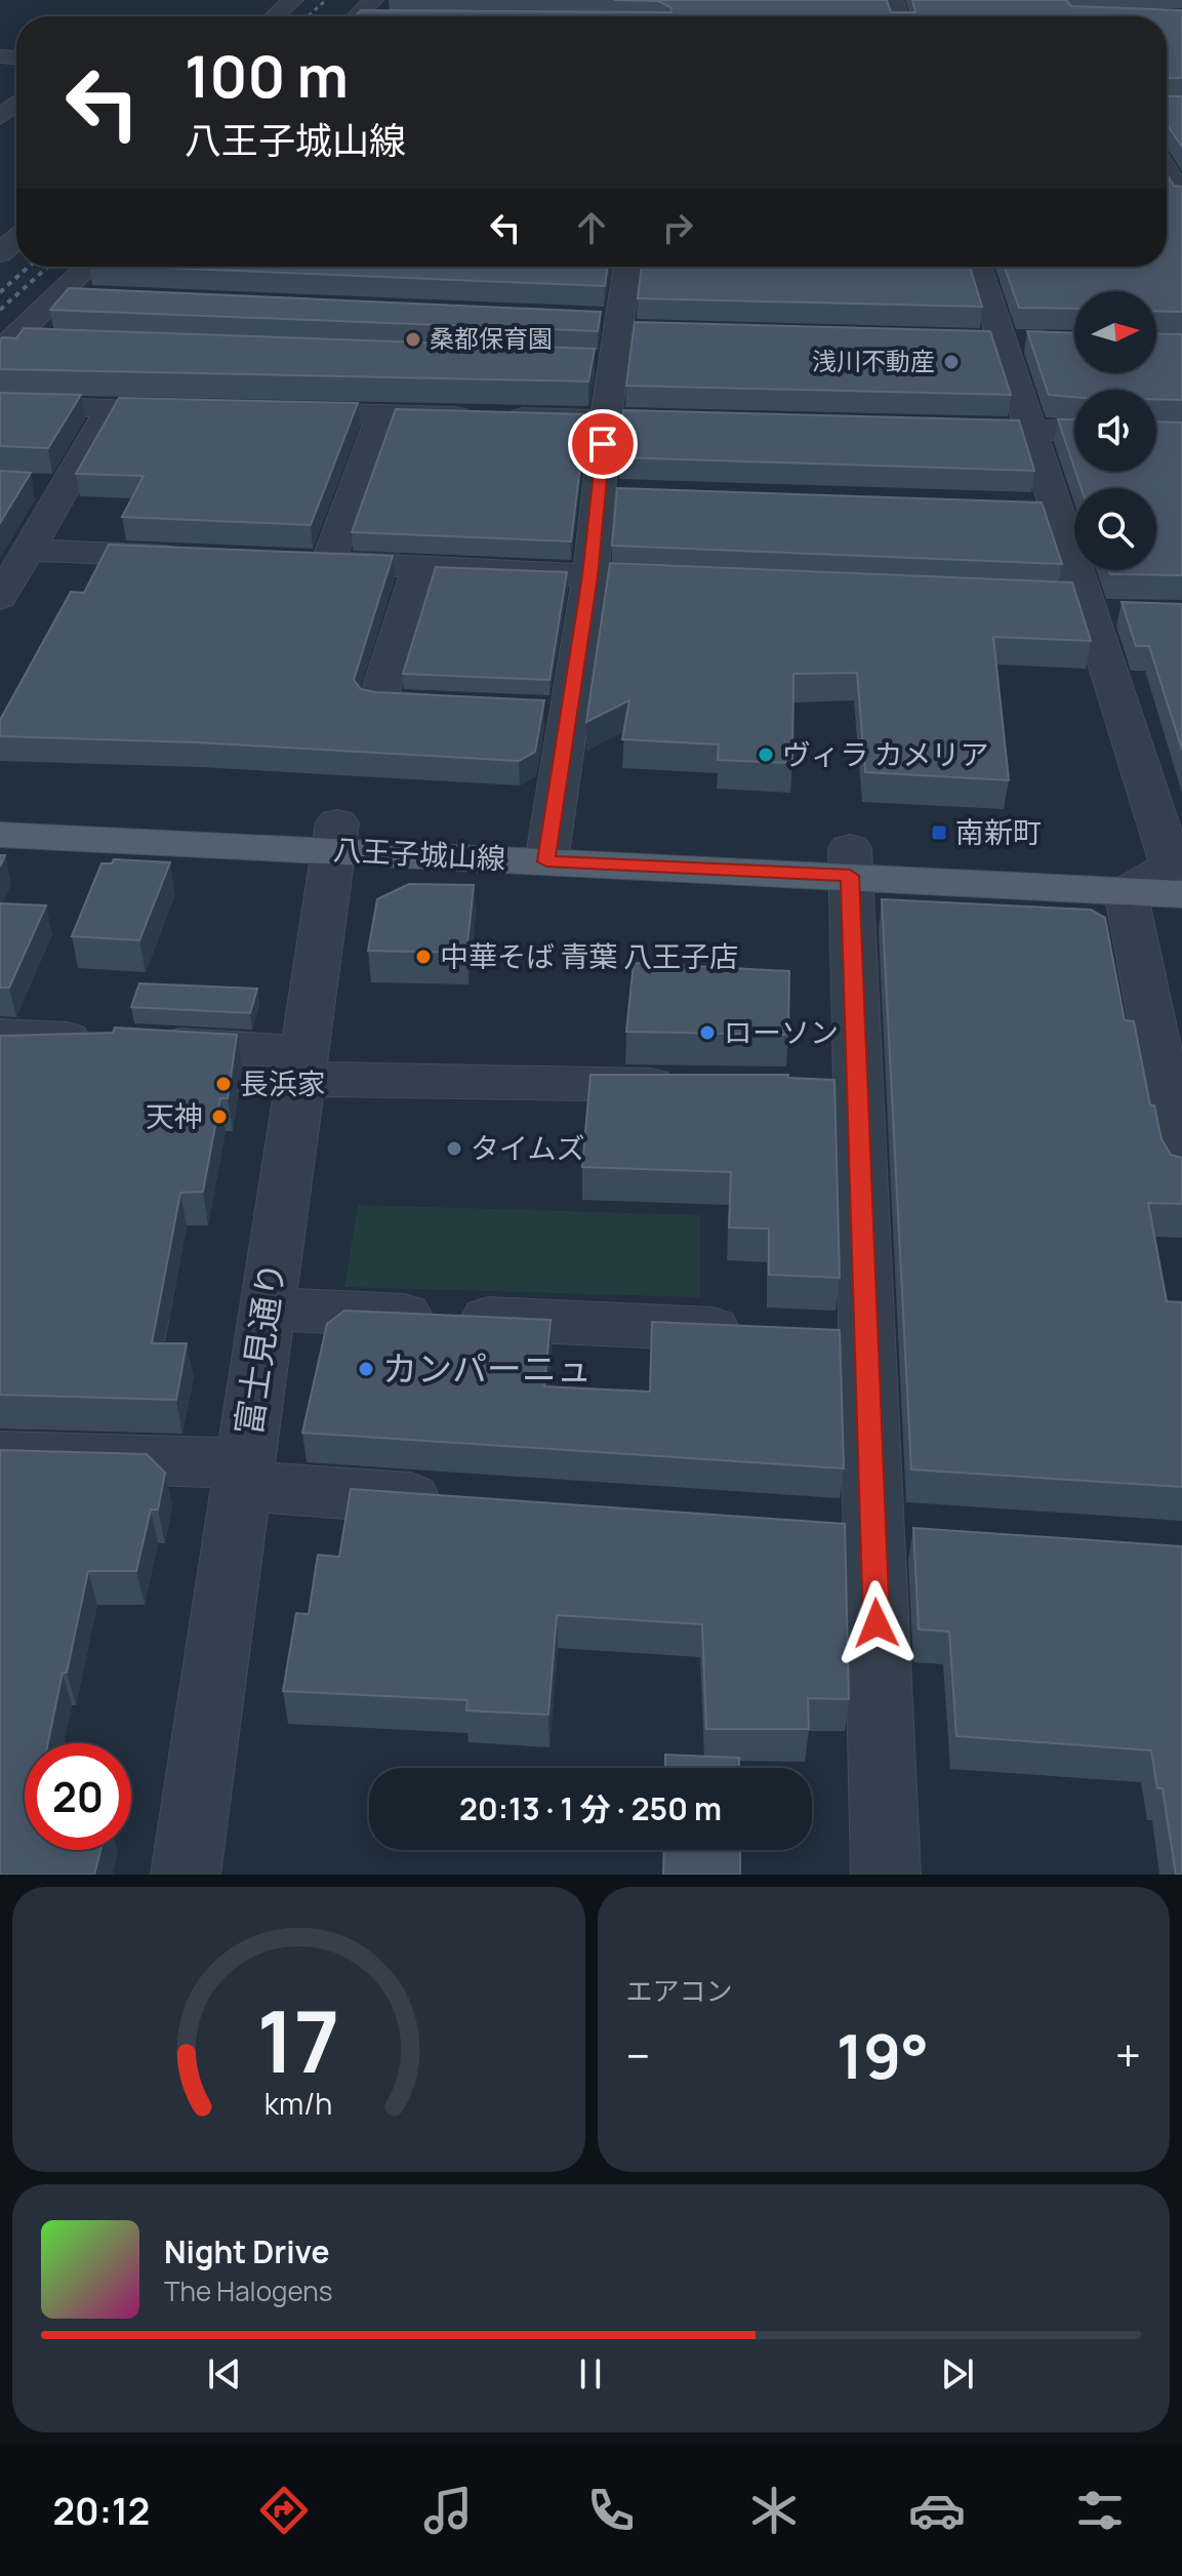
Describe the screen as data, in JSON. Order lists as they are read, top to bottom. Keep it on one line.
{"streets":{"main road":["八王子城山線"],"street":["富士見通り"]},"crossings":[["八王子城山線","富士見通り"]],"places":{"other":["桑都保育園","浅川不動産","ヴィラ カメリア","中華そば 青葉 八王子店","ローソン","長浜家","天神","タイムズ","カンパーニュ"],"transit":["南新町"]},"north":"right","page":{"turn":["100 m","八王子城山線"],"limit":"20","trip":"20:13 · 1 分 · 250 m","tile":"エアコン","heat":["−","19°","+"],"song":["Night Drive","The Halogens"],"tabs":"20:12","gauge":["17","km/h"]}}
